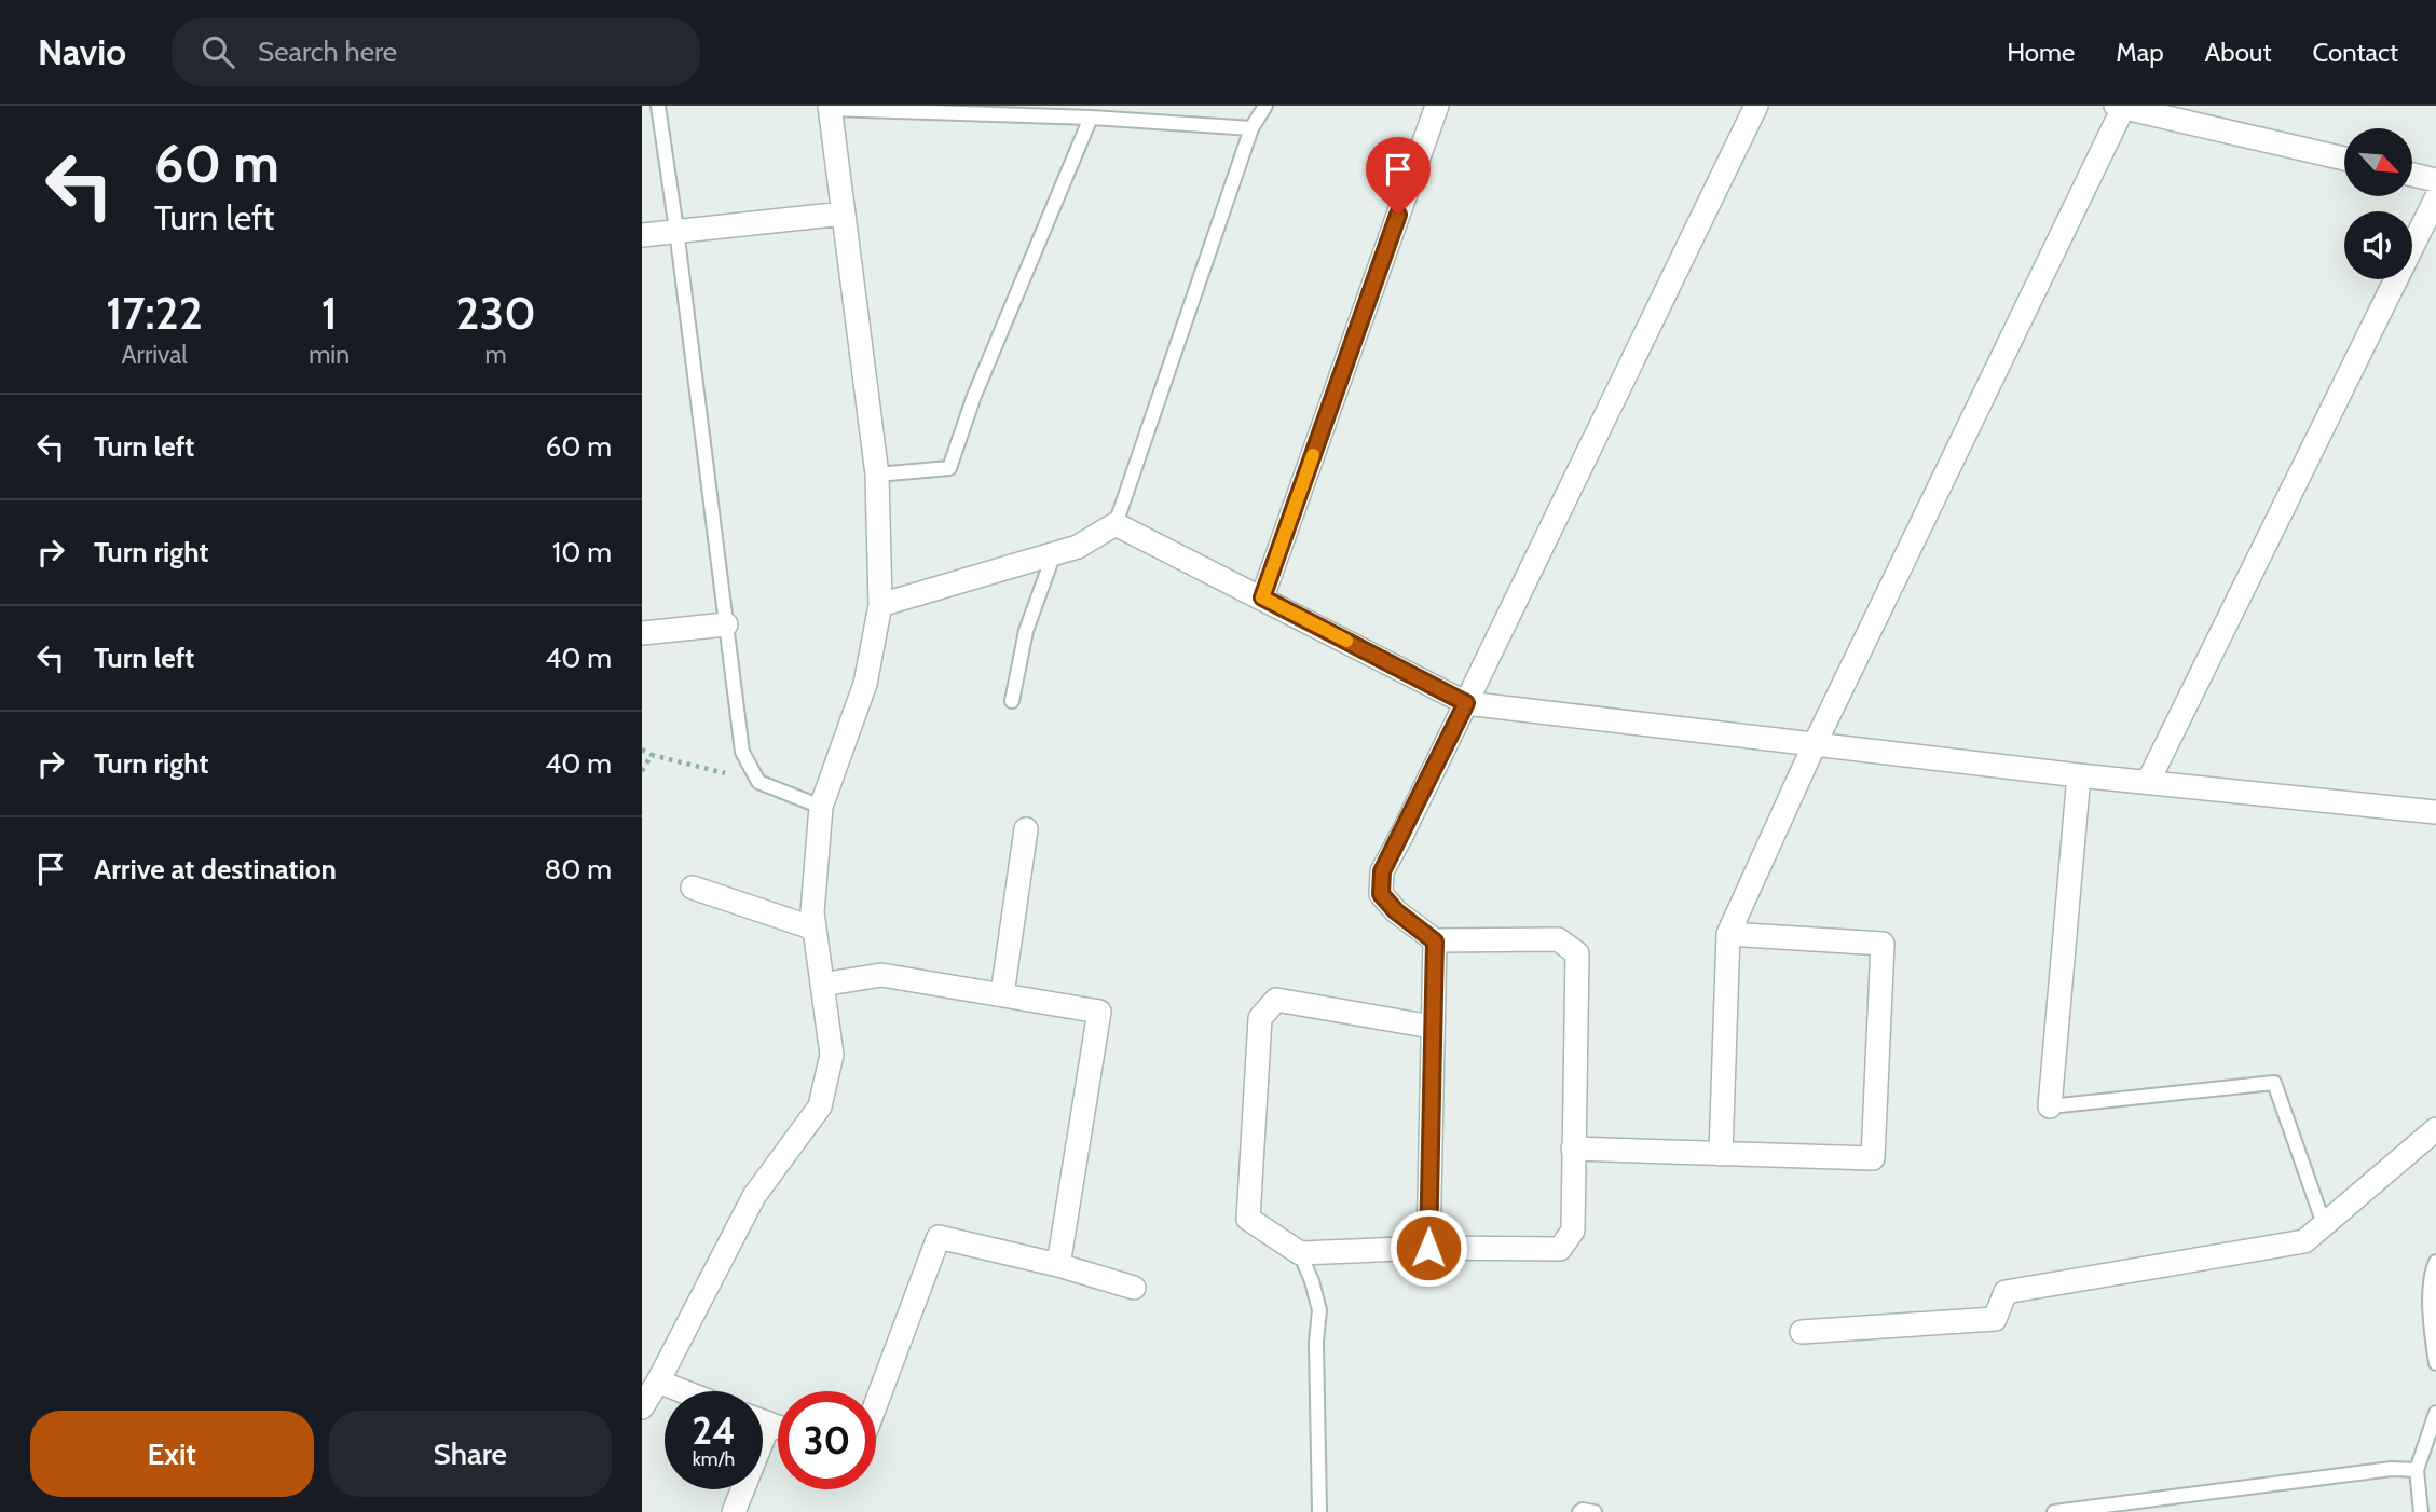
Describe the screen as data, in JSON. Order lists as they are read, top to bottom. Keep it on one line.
{"north":"bottom right","page":{"header":"Navio","search":"Search here","nav":["Home","Map","About","Contact"],"turn":["60 m","Turn left"],"eta":["17:22","Arrival","1","min","230","m"],"list":[{"name":"Turn left","value":"60 m"},{"name":"Turn right","value":"10 m"},{"name":"Turn left","value":"40 m"},{"name":"Turn right","value":"40 m"},{"name":"Arrive at destination","value":"80 m"}],"speed":"24 km/h","limit":"30","buttons":["Exit","Share"]}}
